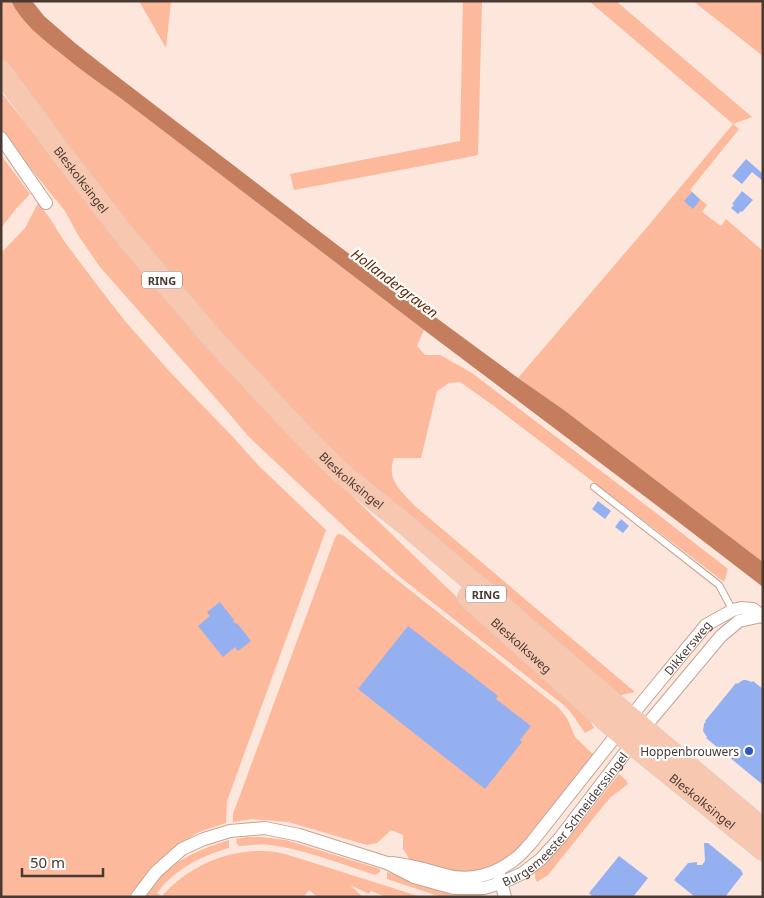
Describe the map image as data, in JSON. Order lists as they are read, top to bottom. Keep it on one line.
{"streets":{"main road":["Bleskolksingel","RING"],"street":["Dikkersweg","Burgemeester Schneiderssingel"]},"crossings":[["Bleskolksingel","Dikkersweg"],["Bleskolksingel","Burgemeester Schneiderssingel"],["Dikkersweg","Burgemeester Schneiderssingel"]],"water":["Hollandergraven"],"places":["Hoppenbrouwers"],"scale_bar":"50 m"}
